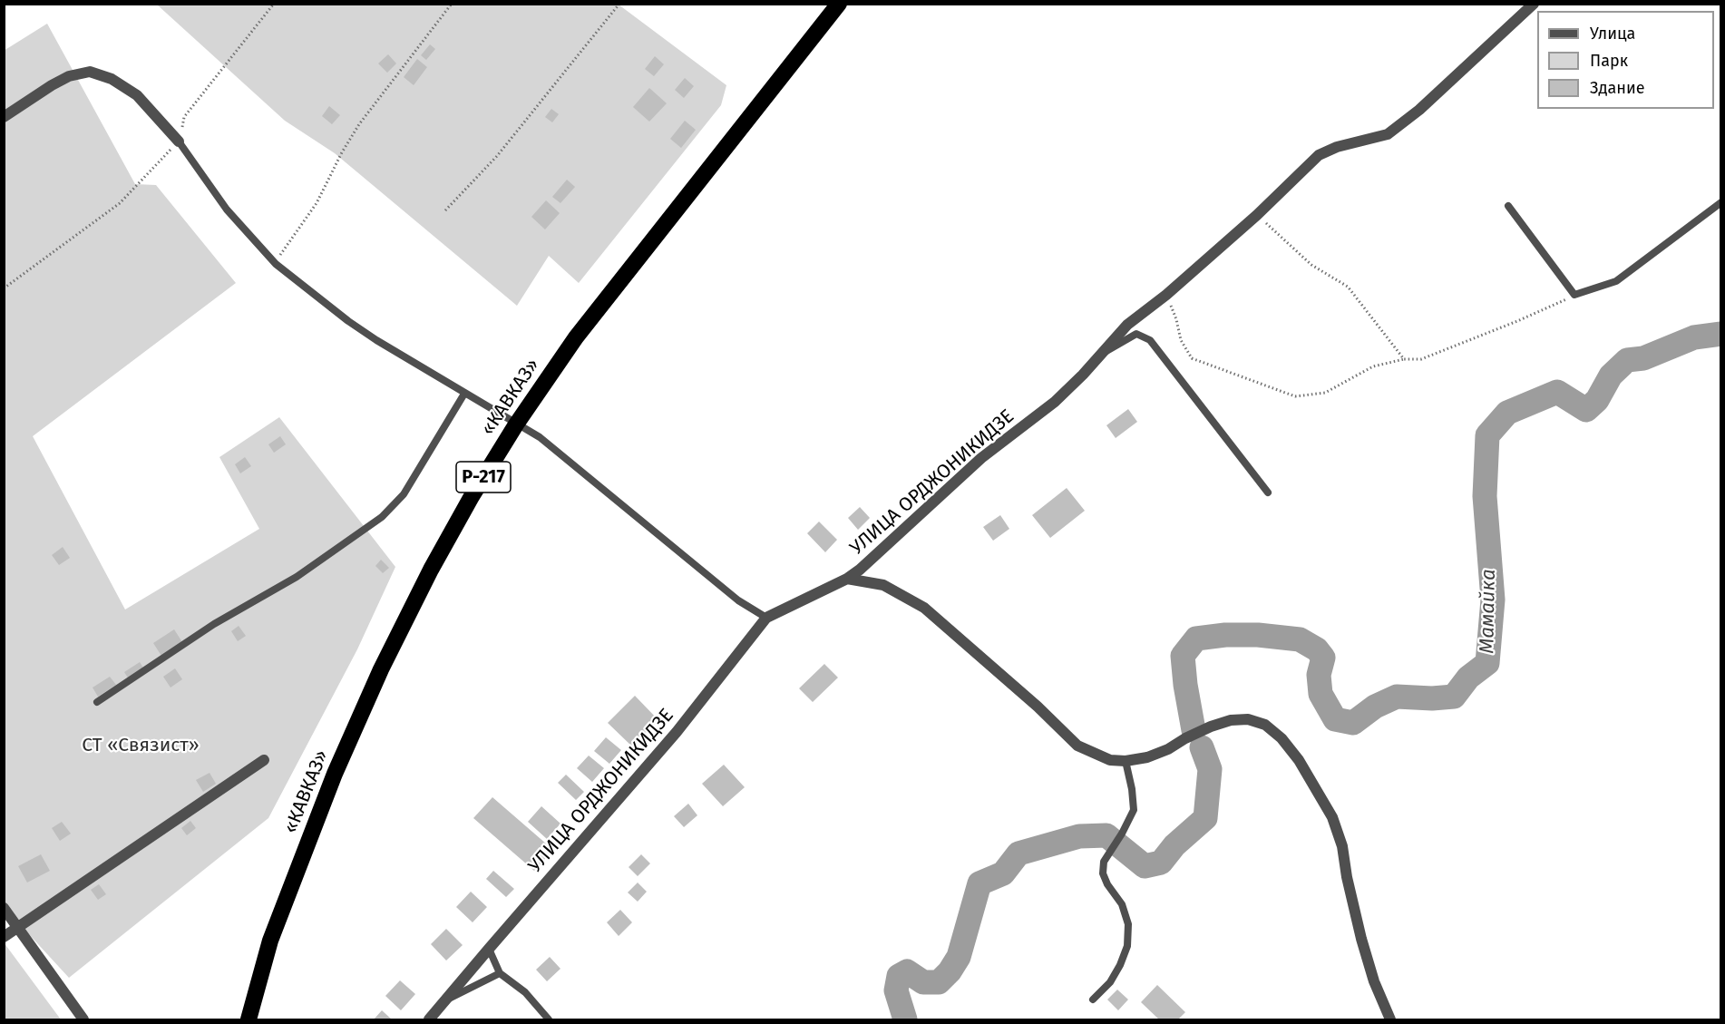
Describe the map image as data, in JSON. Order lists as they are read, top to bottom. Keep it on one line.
{"streets":{"highway":["«КАВКАЗ»","Р-217"],"street":["УЛИЦА ОРДЖОНИКИДЗЕ"]},"water":["Мамайка"],"parks":["СТ «Связист»"],"legend":["Улица","Парк","Здание"]}
